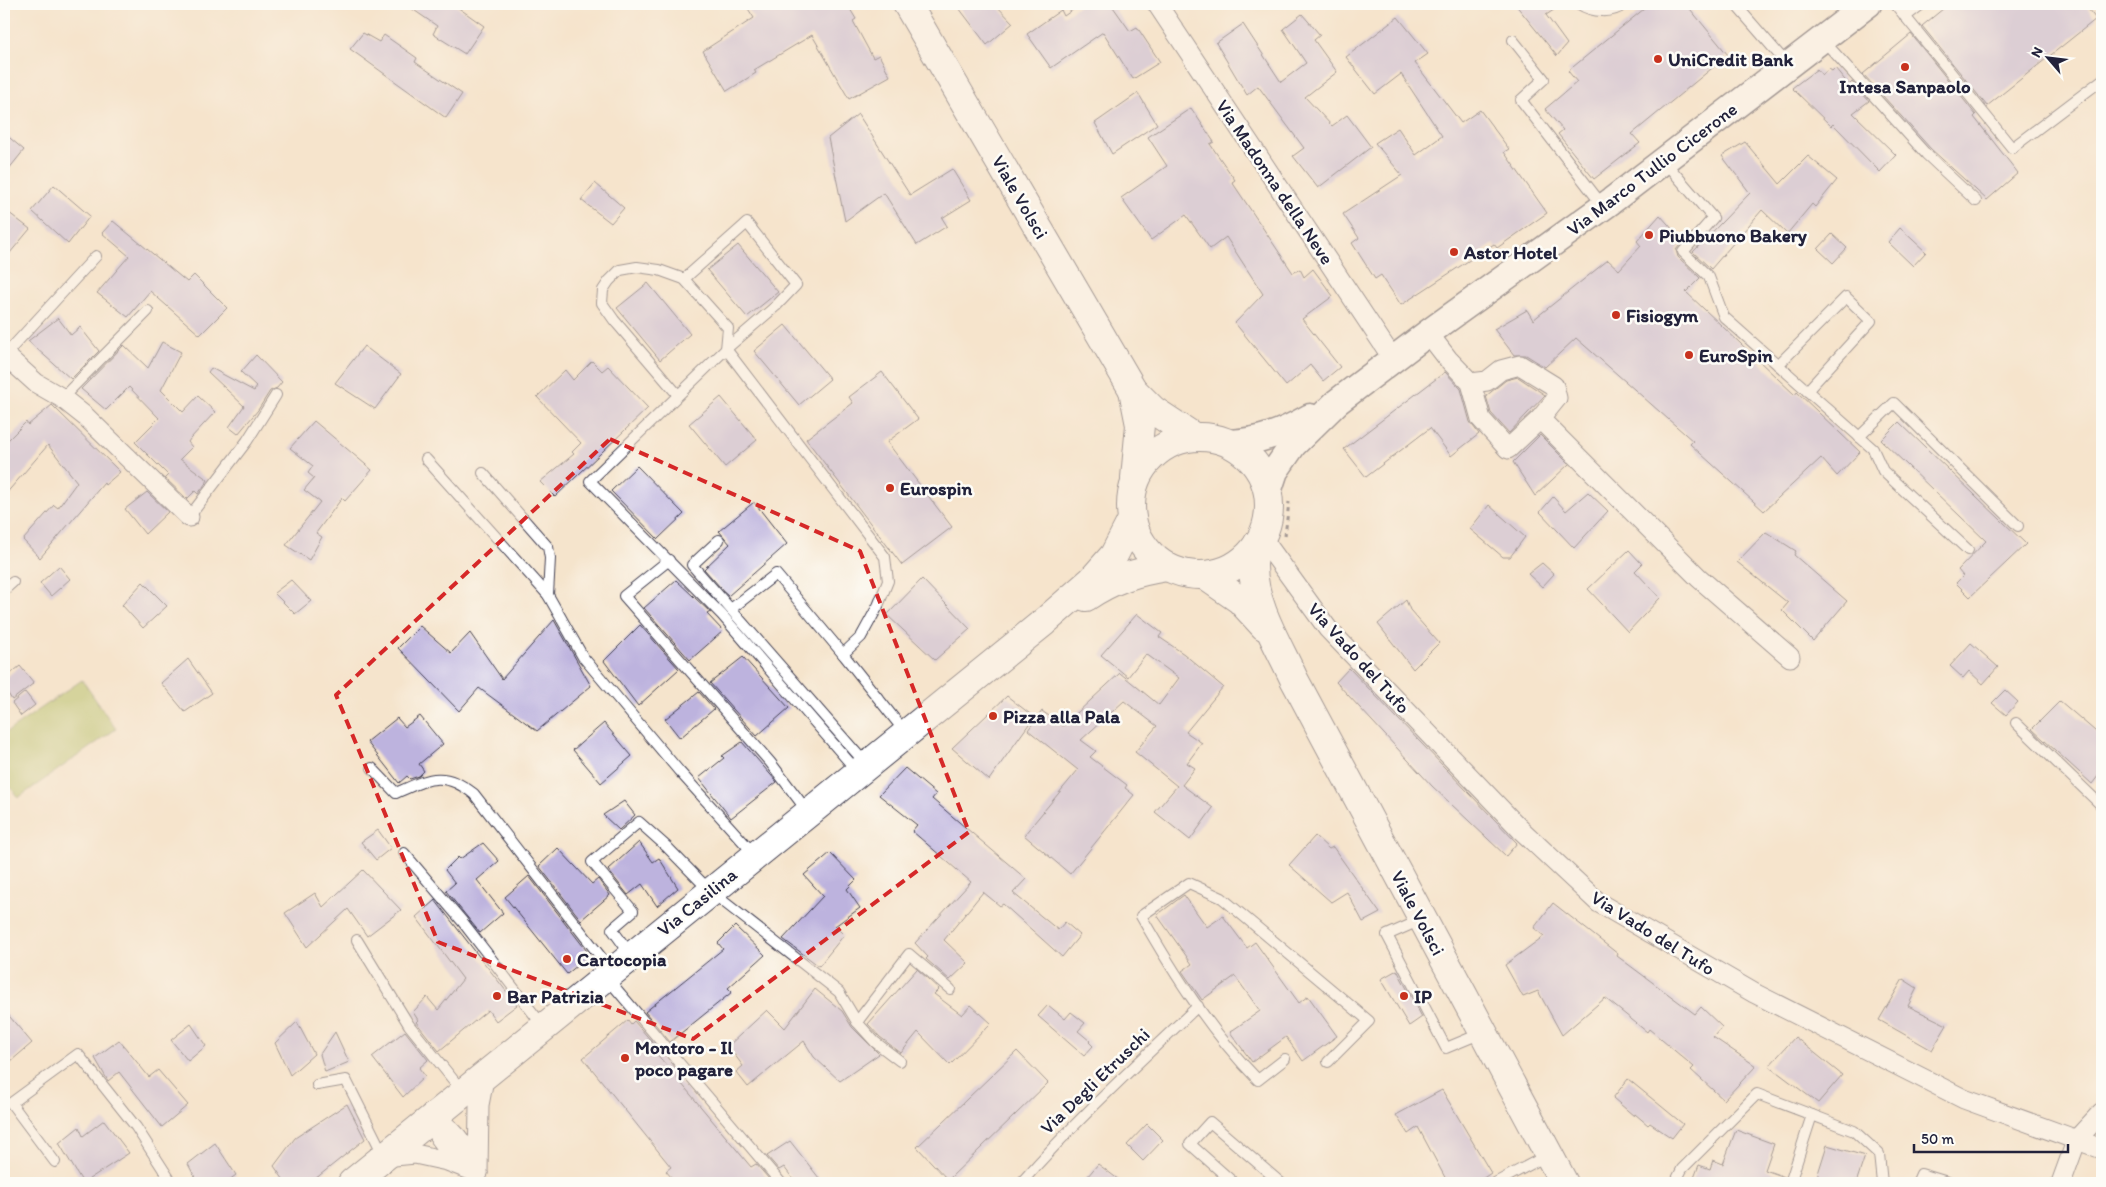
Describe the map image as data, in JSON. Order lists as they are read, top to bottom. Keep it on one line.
{"streets":{"main road":["Via Marco Tullio Cicerone","Viale Volsci","Via Casilina"],"street":["Via Madonna della Neve","Via Vado del Tufo"],"lane":["Via Degli Etruschi"]},"crossings":[["Via Marco Tullio Cicerone","Via Madonna della Neve"],["Via Marco Tullio Cicerone","Viale Volsci"],["Via Marco Tullio Cicerone","Via Vado del Tufo"],["Via Marco Tullio Cicerone","Via Casilina"],["Viale Volsci","Via Vado del Tufo"],["Viale Volsci","Via Casilina"],["Via Vado del Tufo","Via Casilina"]],"places":["UniCredit Bank","Intesa Sanpaolo","Piubbuono Bakery","Astor Hotel","Fisiogym","EuroSpin","Eurospin","Pizza alla Pala","Cartocopia","Bar Patrizia","IP","Montoro - Il poco pagare"],"scale_bar":"50 m","north":"top left"}
